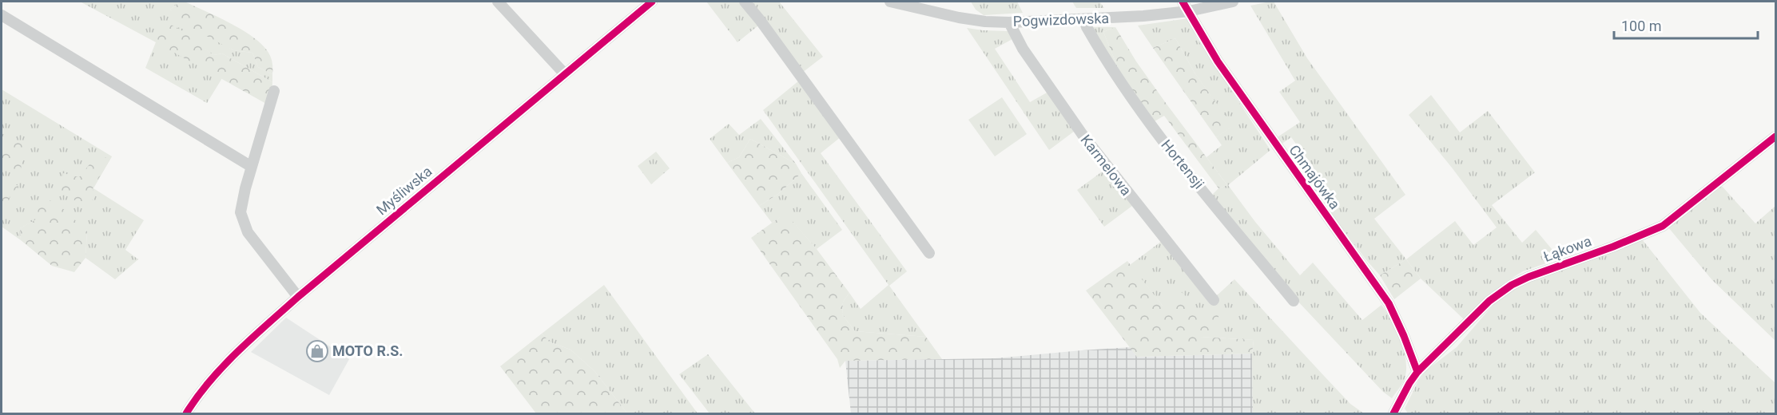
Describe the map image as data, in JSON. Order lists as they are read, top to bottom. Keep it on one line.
{"streets":{"street":["Pogwizdowska","Hortensji","Karmelowa","Chmajówka","Myśliwska","Łąkowa"]},"crossings":[["Pogwizdowska","Hortensji"],["Pogwizdowska","Karmelowa"],["Pogwizdowska","Chmajówka"],["Chmajówka","Łąkowa"]],"places":{"shop":["MOTO R.S."]},"scale_bar":"100 m"}
